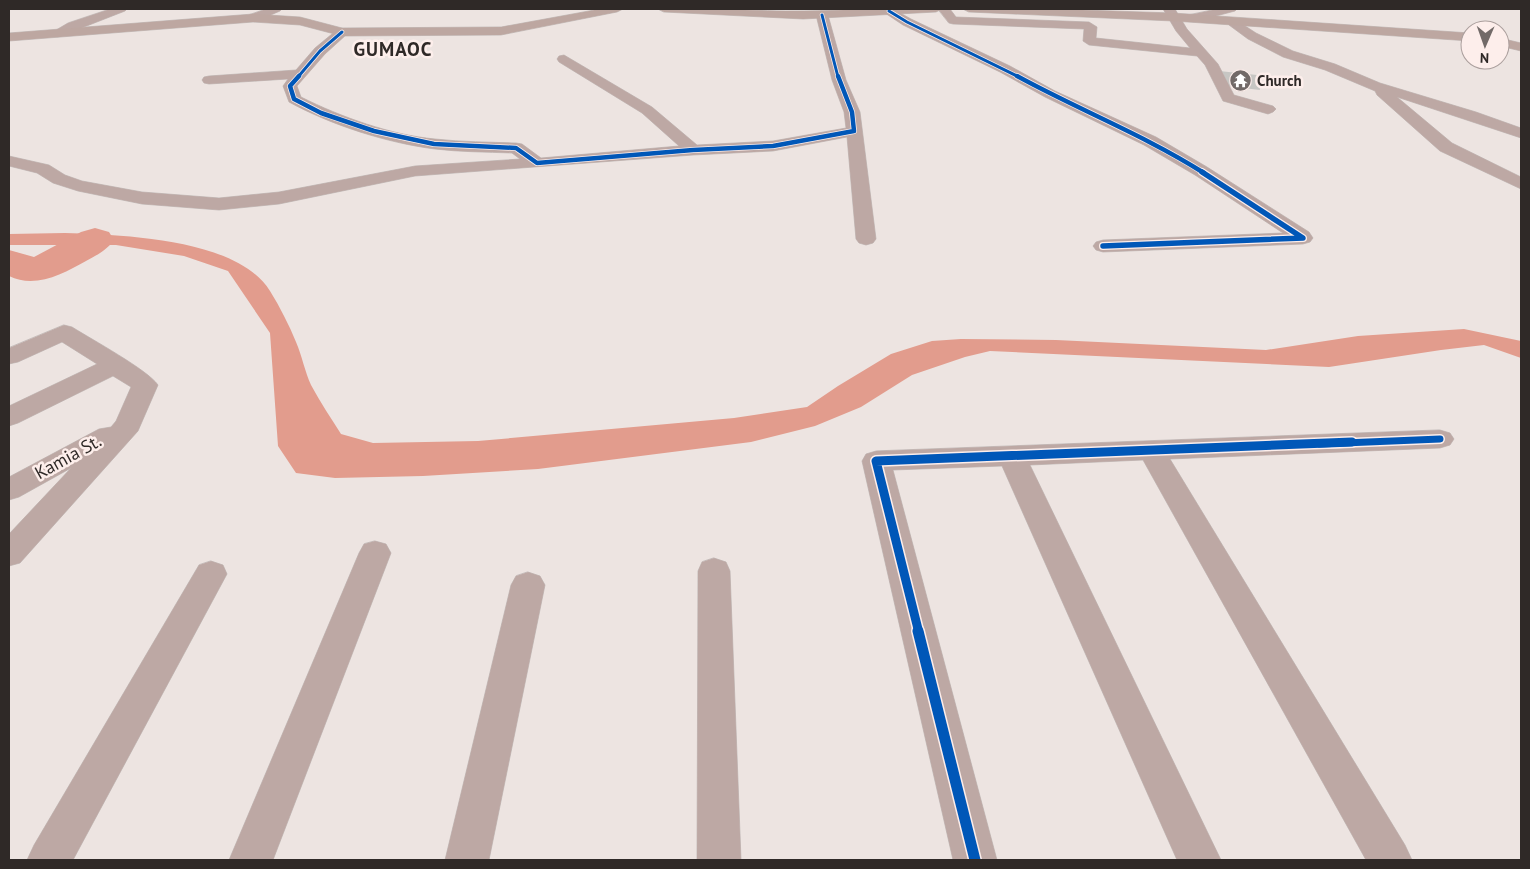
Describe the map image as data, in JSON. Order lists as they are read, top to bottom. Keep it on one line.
{"streets":{"street":["Kamia St."]},"districts":["GUMAOC"],"places":{"temple":["Church"]},"north":"bottom"}
